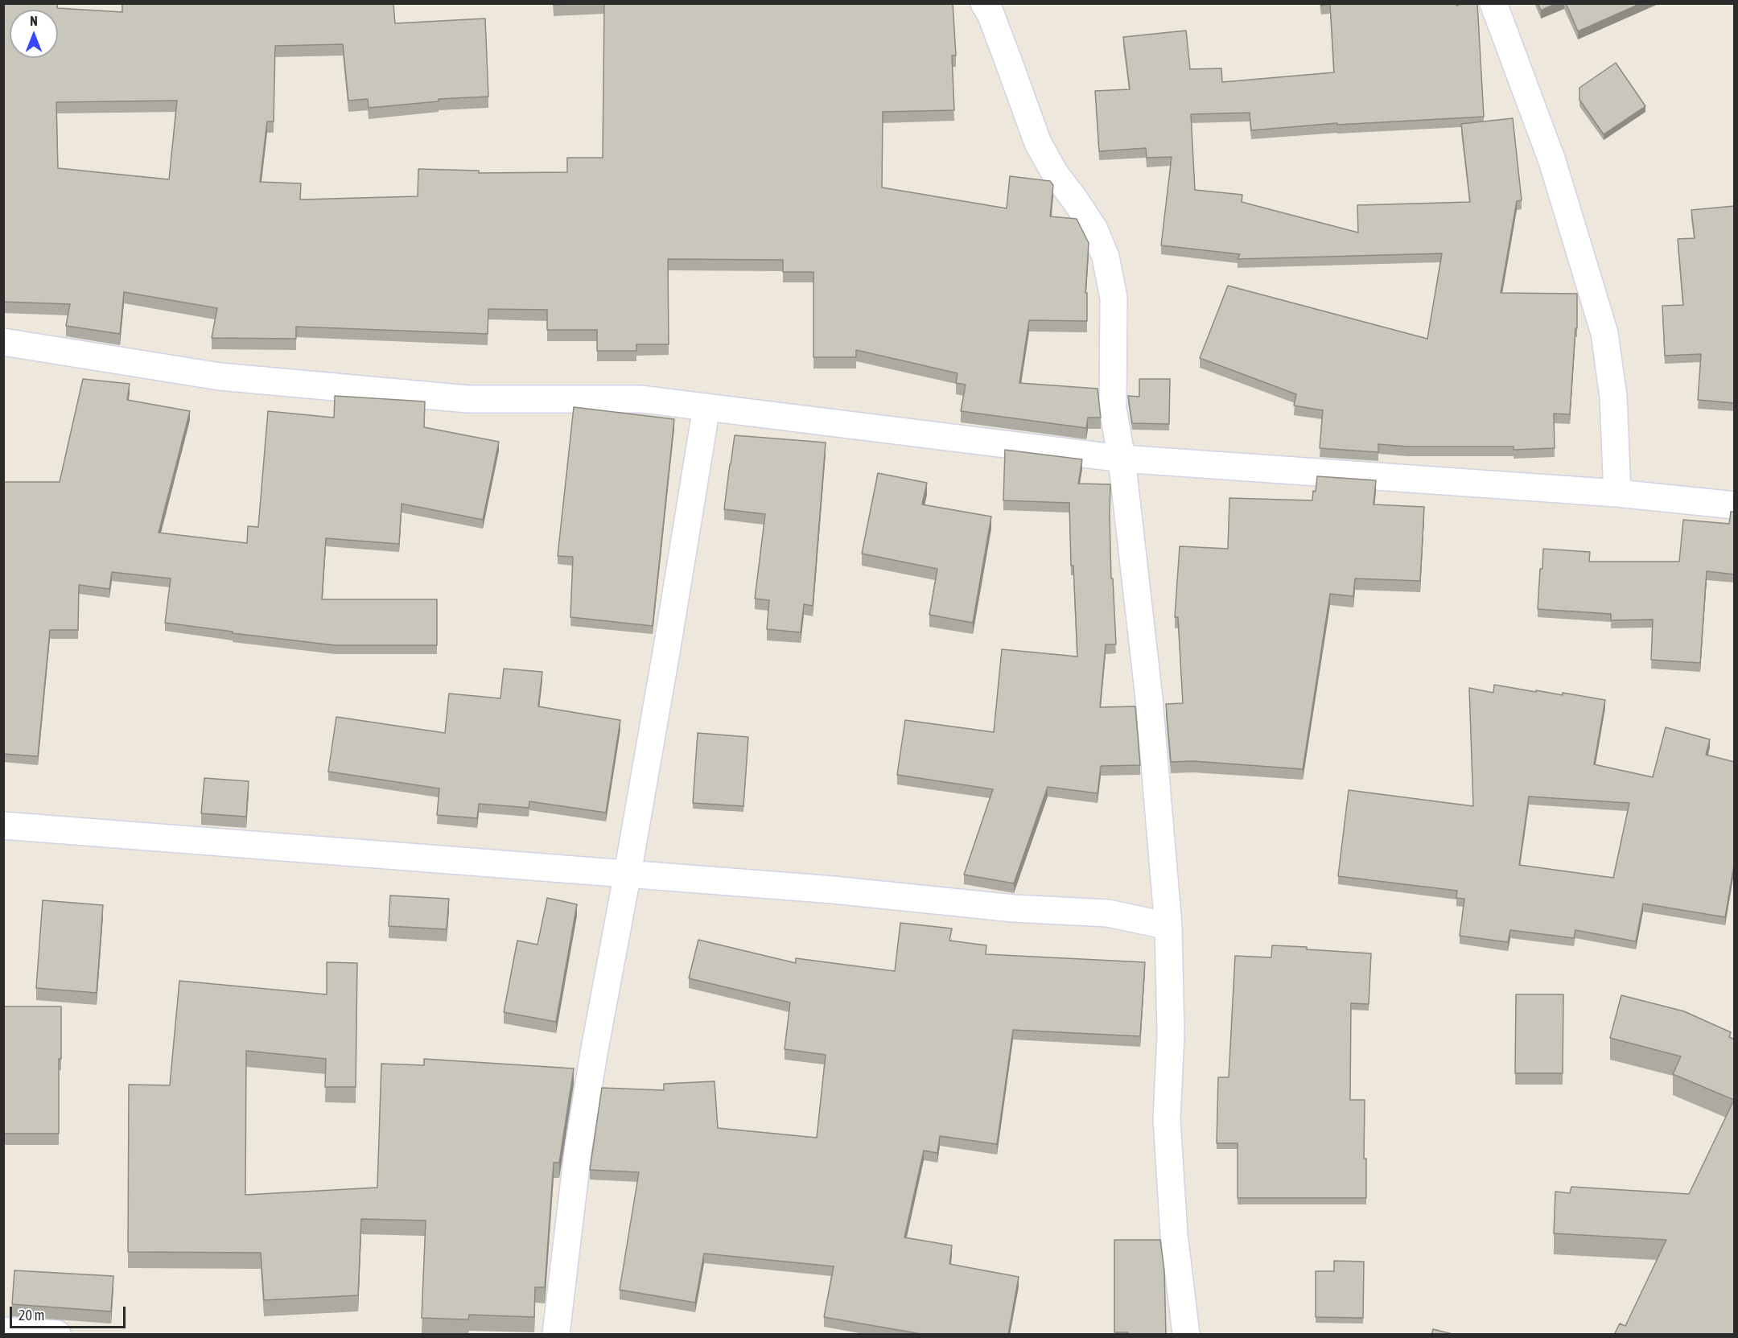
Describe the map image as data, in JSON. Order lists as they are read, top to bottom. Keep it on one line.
{"scale_bar":"20 m","north":"top"}
